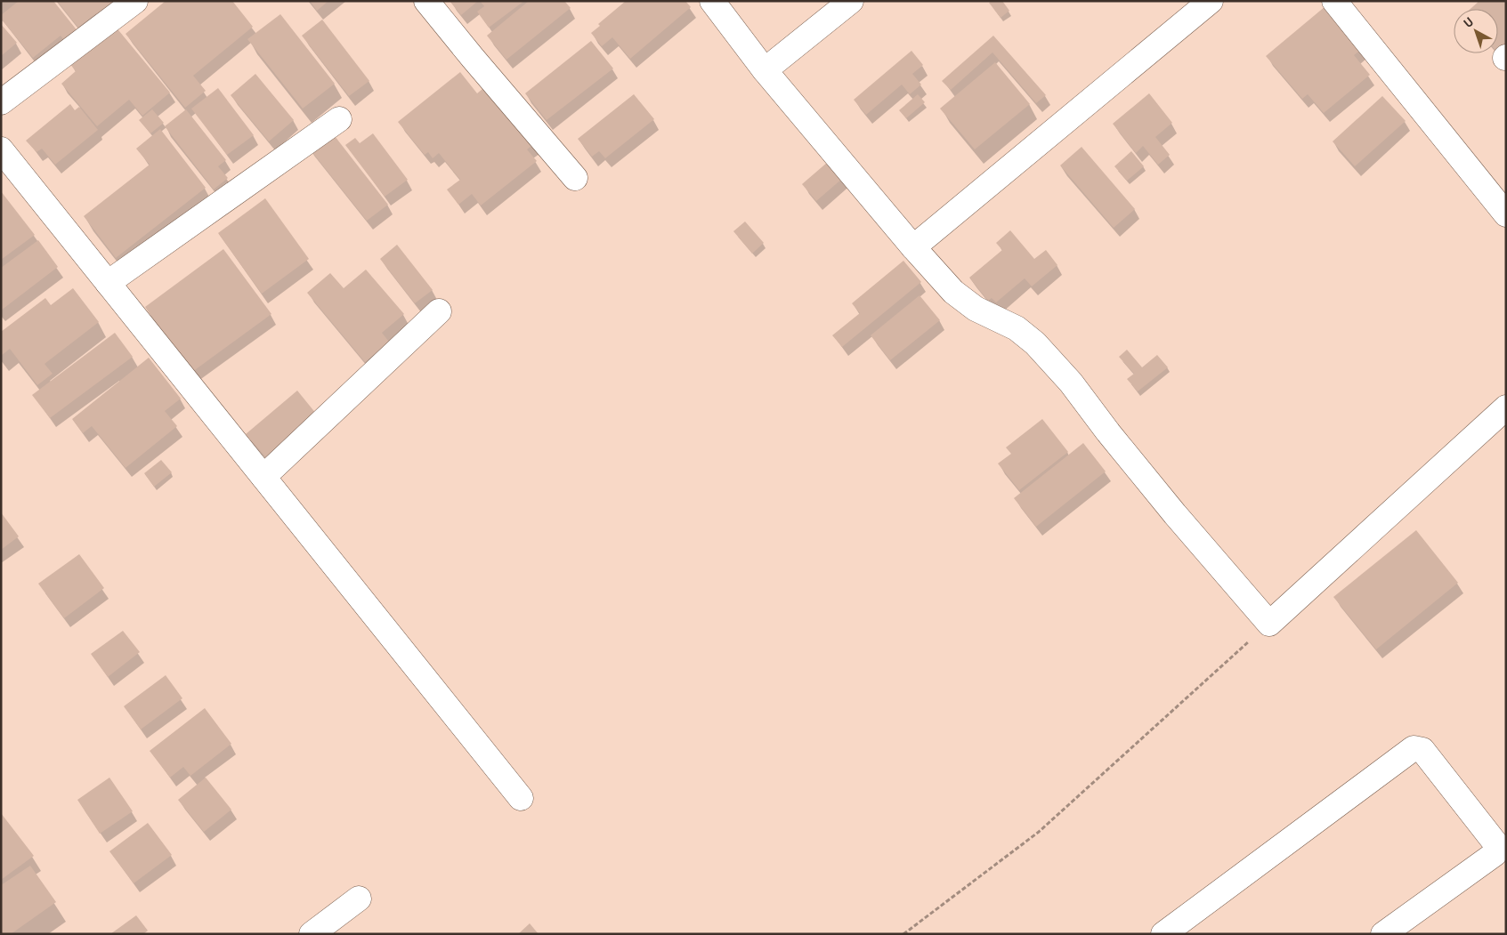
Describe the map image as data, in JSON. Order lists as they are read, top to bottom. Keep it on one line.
{"north":"top left"}
